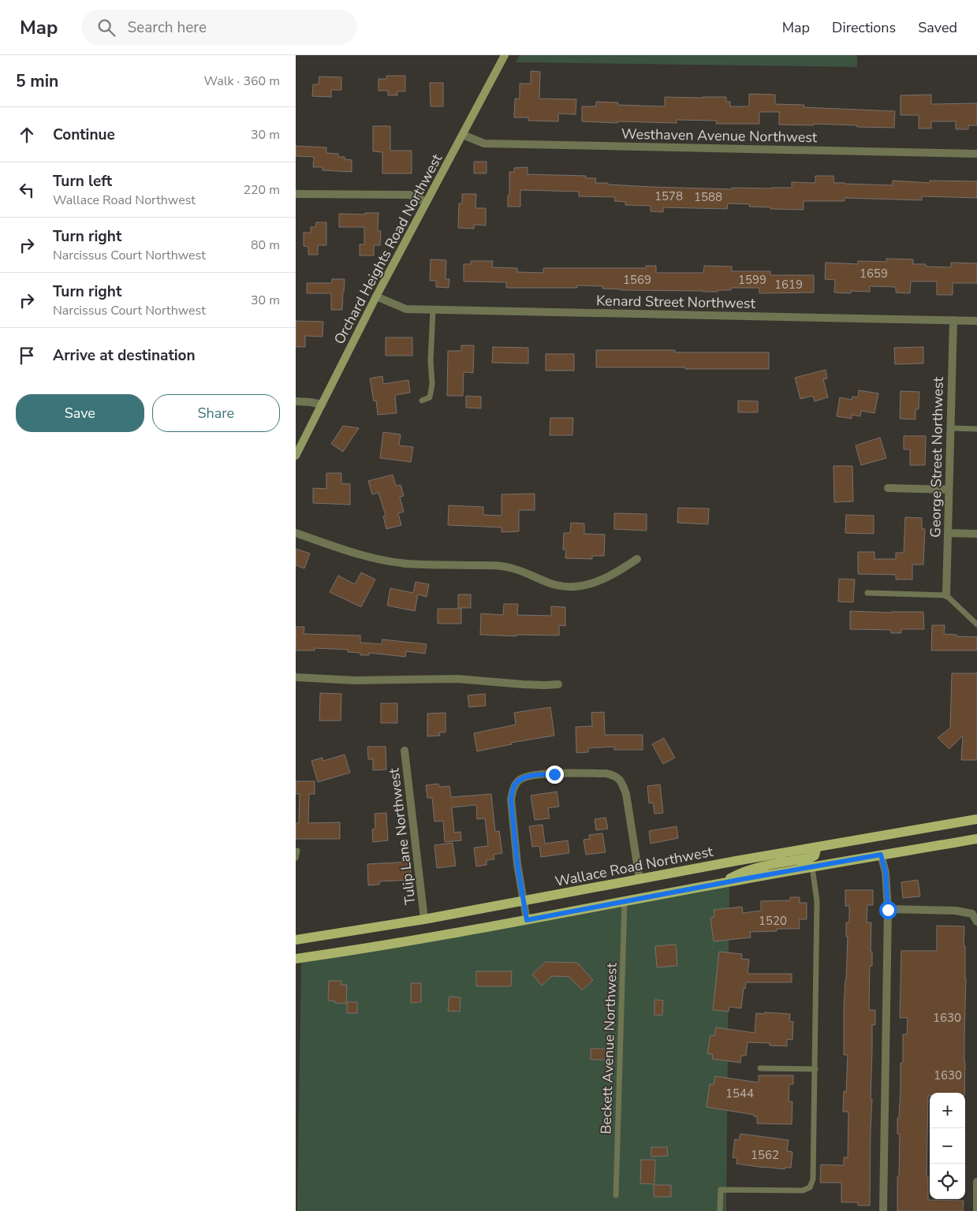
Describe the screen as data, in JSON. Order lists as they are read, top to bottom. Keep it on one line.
{"streets":{"main road":["Orchard Heights Road Northwest","Wallace Road Northwest"],"street":["Westhaven Avenue Northwest","Kenard Street Northwest","George Street Northwest","Tulip Lane Northwest"],"lane":["Beckett Avenue Northwest"]},"crossings":[["Westhaven Avenue Northwest","Orchard Heights Road Northwest"],["Orchard Heights Road Northwest","Kenard Street Northwest"],["Kenard Street Northwest","George Street Northwest"],["Tulip Lane Northwest","Wallace Road Northwest"]],"house_numbers":["1578","1588","1659","1569","1599","1619","1520","1630","1630","1544","1562"],"page":{"header":"Map","search":"Search here","nav":["Map","Directions","Saved"],"heading":["5 min","Walk · 360 m"],"list":[["Continue","30 m"],["Turn left","Wallace Road Northwest","220 m"],["Turn right","Narcissus Court Northwest","80 m"],["Turn right","Narcissus Court Northwest","30 m"],"Arrive at destination"],"buttons":["Save","Share"],"map_buttons":["+","−"]}}
